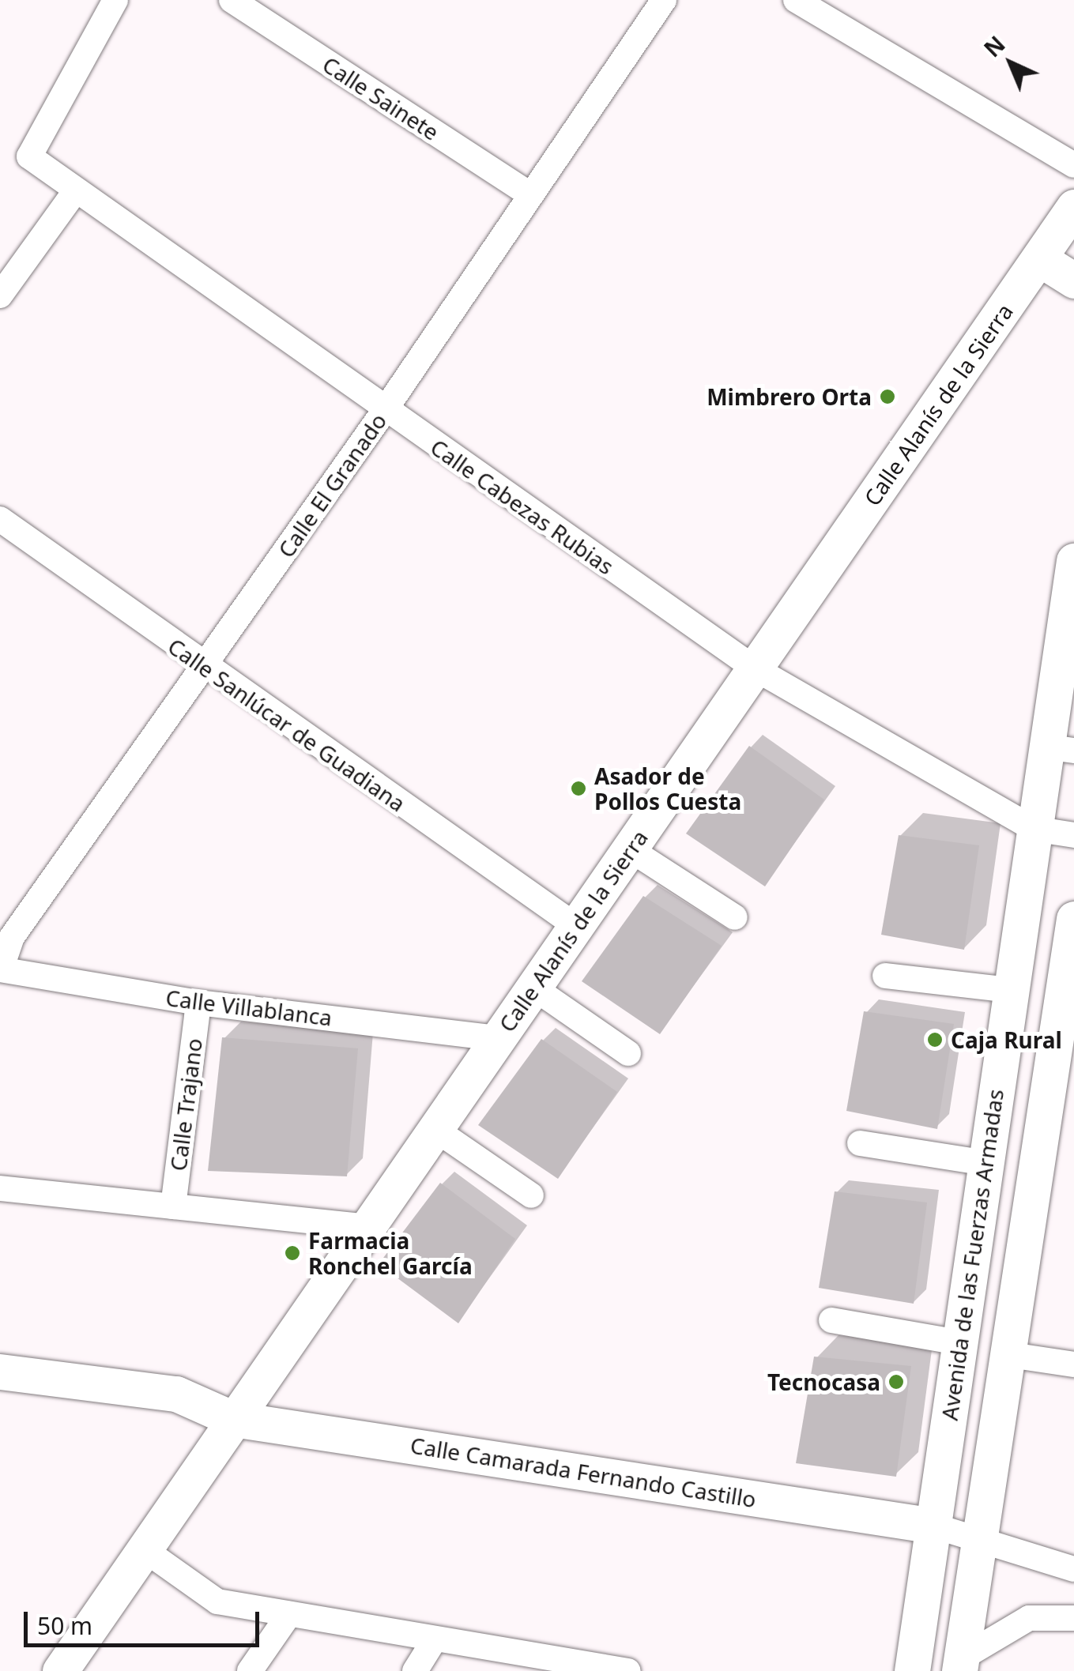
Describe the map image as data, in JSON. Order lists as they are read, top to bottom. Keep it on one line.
{"streets":{"street":["Calle Sainete","Calle Alanís de la Sierra","Calle El Granado","Calle Cabezas Rubias","Calle Sanlúcar de Guadiana","Calle Villablanca","Calle Trajano","Avenida de las Fuerzas Armadas","Calle Camarada Fernando Castillo"]},"crossings":[["Calle Sainete","Calle El Granado"],["Calle Alanís de la Sierra","Calle Cabezas Rubias"],["Calle Alanís de la Sierra","Calle Sanlúcar de Guadiana"],["Calle Alanís de la Sierra","Calle Villablanca"],["Calle Alanís de la Sierra","Calle Camarada Fernando Castillo"],["Calle El Granado","Calle Cabezas Rubias"],["Calle El Granado","Calle Sanlúcar de Guadiana"],["Calle El Granado","Calle Villablanca"],["Calle Cabezas Rubias","Avenida de las Fuerzas Armadas"],["Calle Villablanca","Calle Trajano"],["Avenida de las Fuerzas Armadas","Calle Camarada Fernando Castillo"]],"places":["Mimbrero Orta","Asador de Pollos Cuesta","Caja Rural","Farmacia Ronchel García","Tecnocasa"],"scale_bar":"50 m","north":"top left"}
